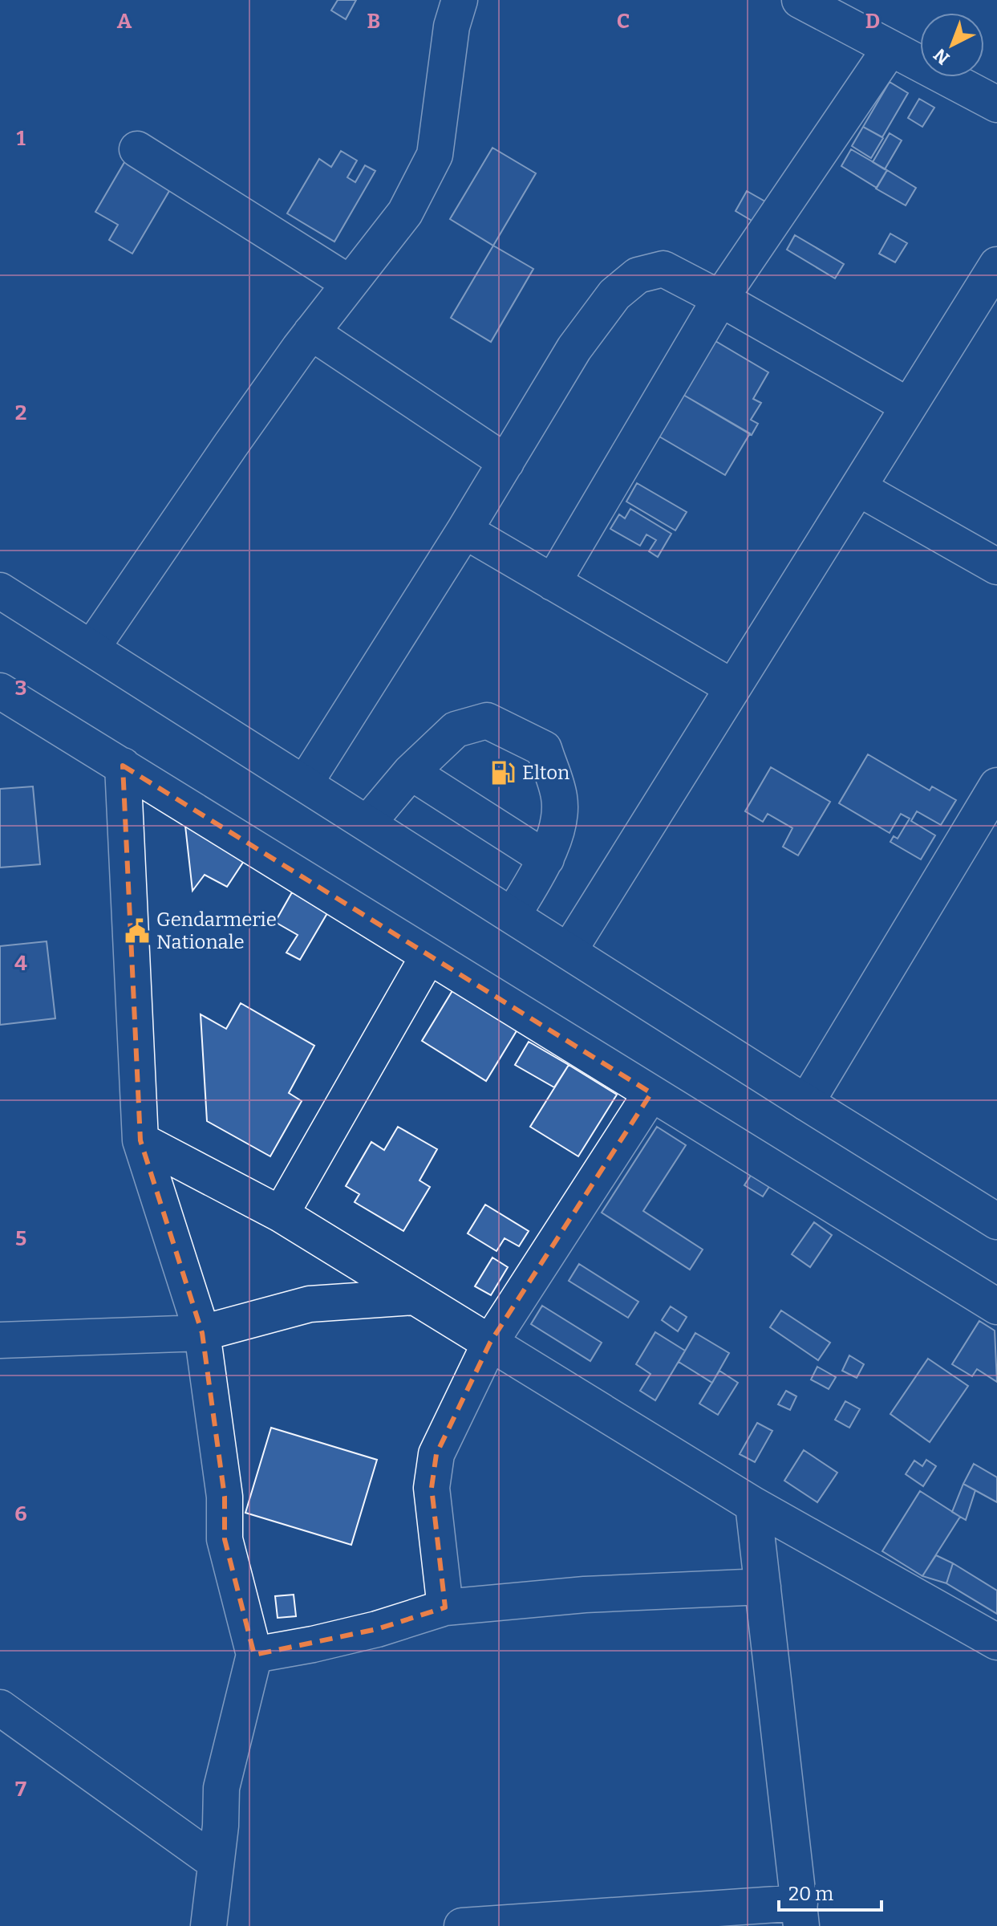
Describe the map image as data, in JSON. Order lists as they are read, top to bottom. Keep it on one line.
{"places":{"fuel station":["Elton"],"public building":["Gendarmerie Nationale"]},"scale_bar":"20 m","north":"bottom left","grid":{"columns":["A","B","C","D"],"rows":["1","2","3","4","5","6","7"]}}
